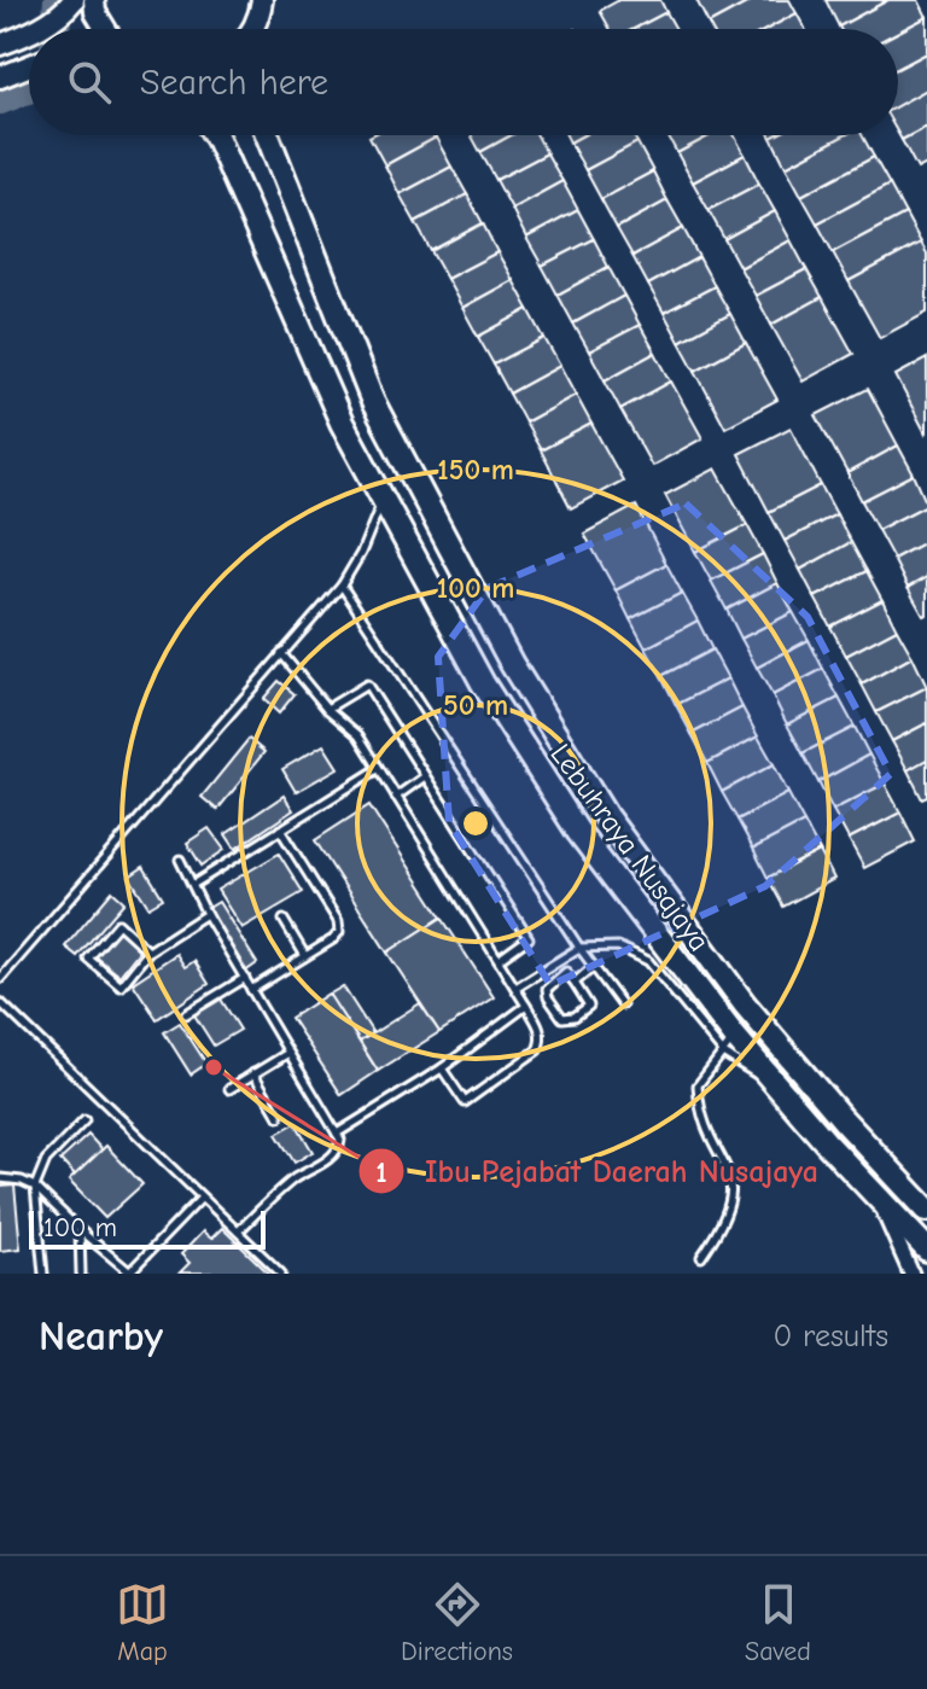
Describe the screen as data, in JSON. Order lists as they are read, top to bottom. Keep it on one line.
{"streets":{"main road":["Lebuhraya Nusajaya"]},"places":["Ibu Pejabat Daerah Nusajaya"],"scale_bar":"100 m","page":{"search":"Search here","scale":"100 m","heading":["Nearby","0 results"],"nav":["Map","Directions","Saved"]},"rings":["150 m","100 m","50 m"]}
